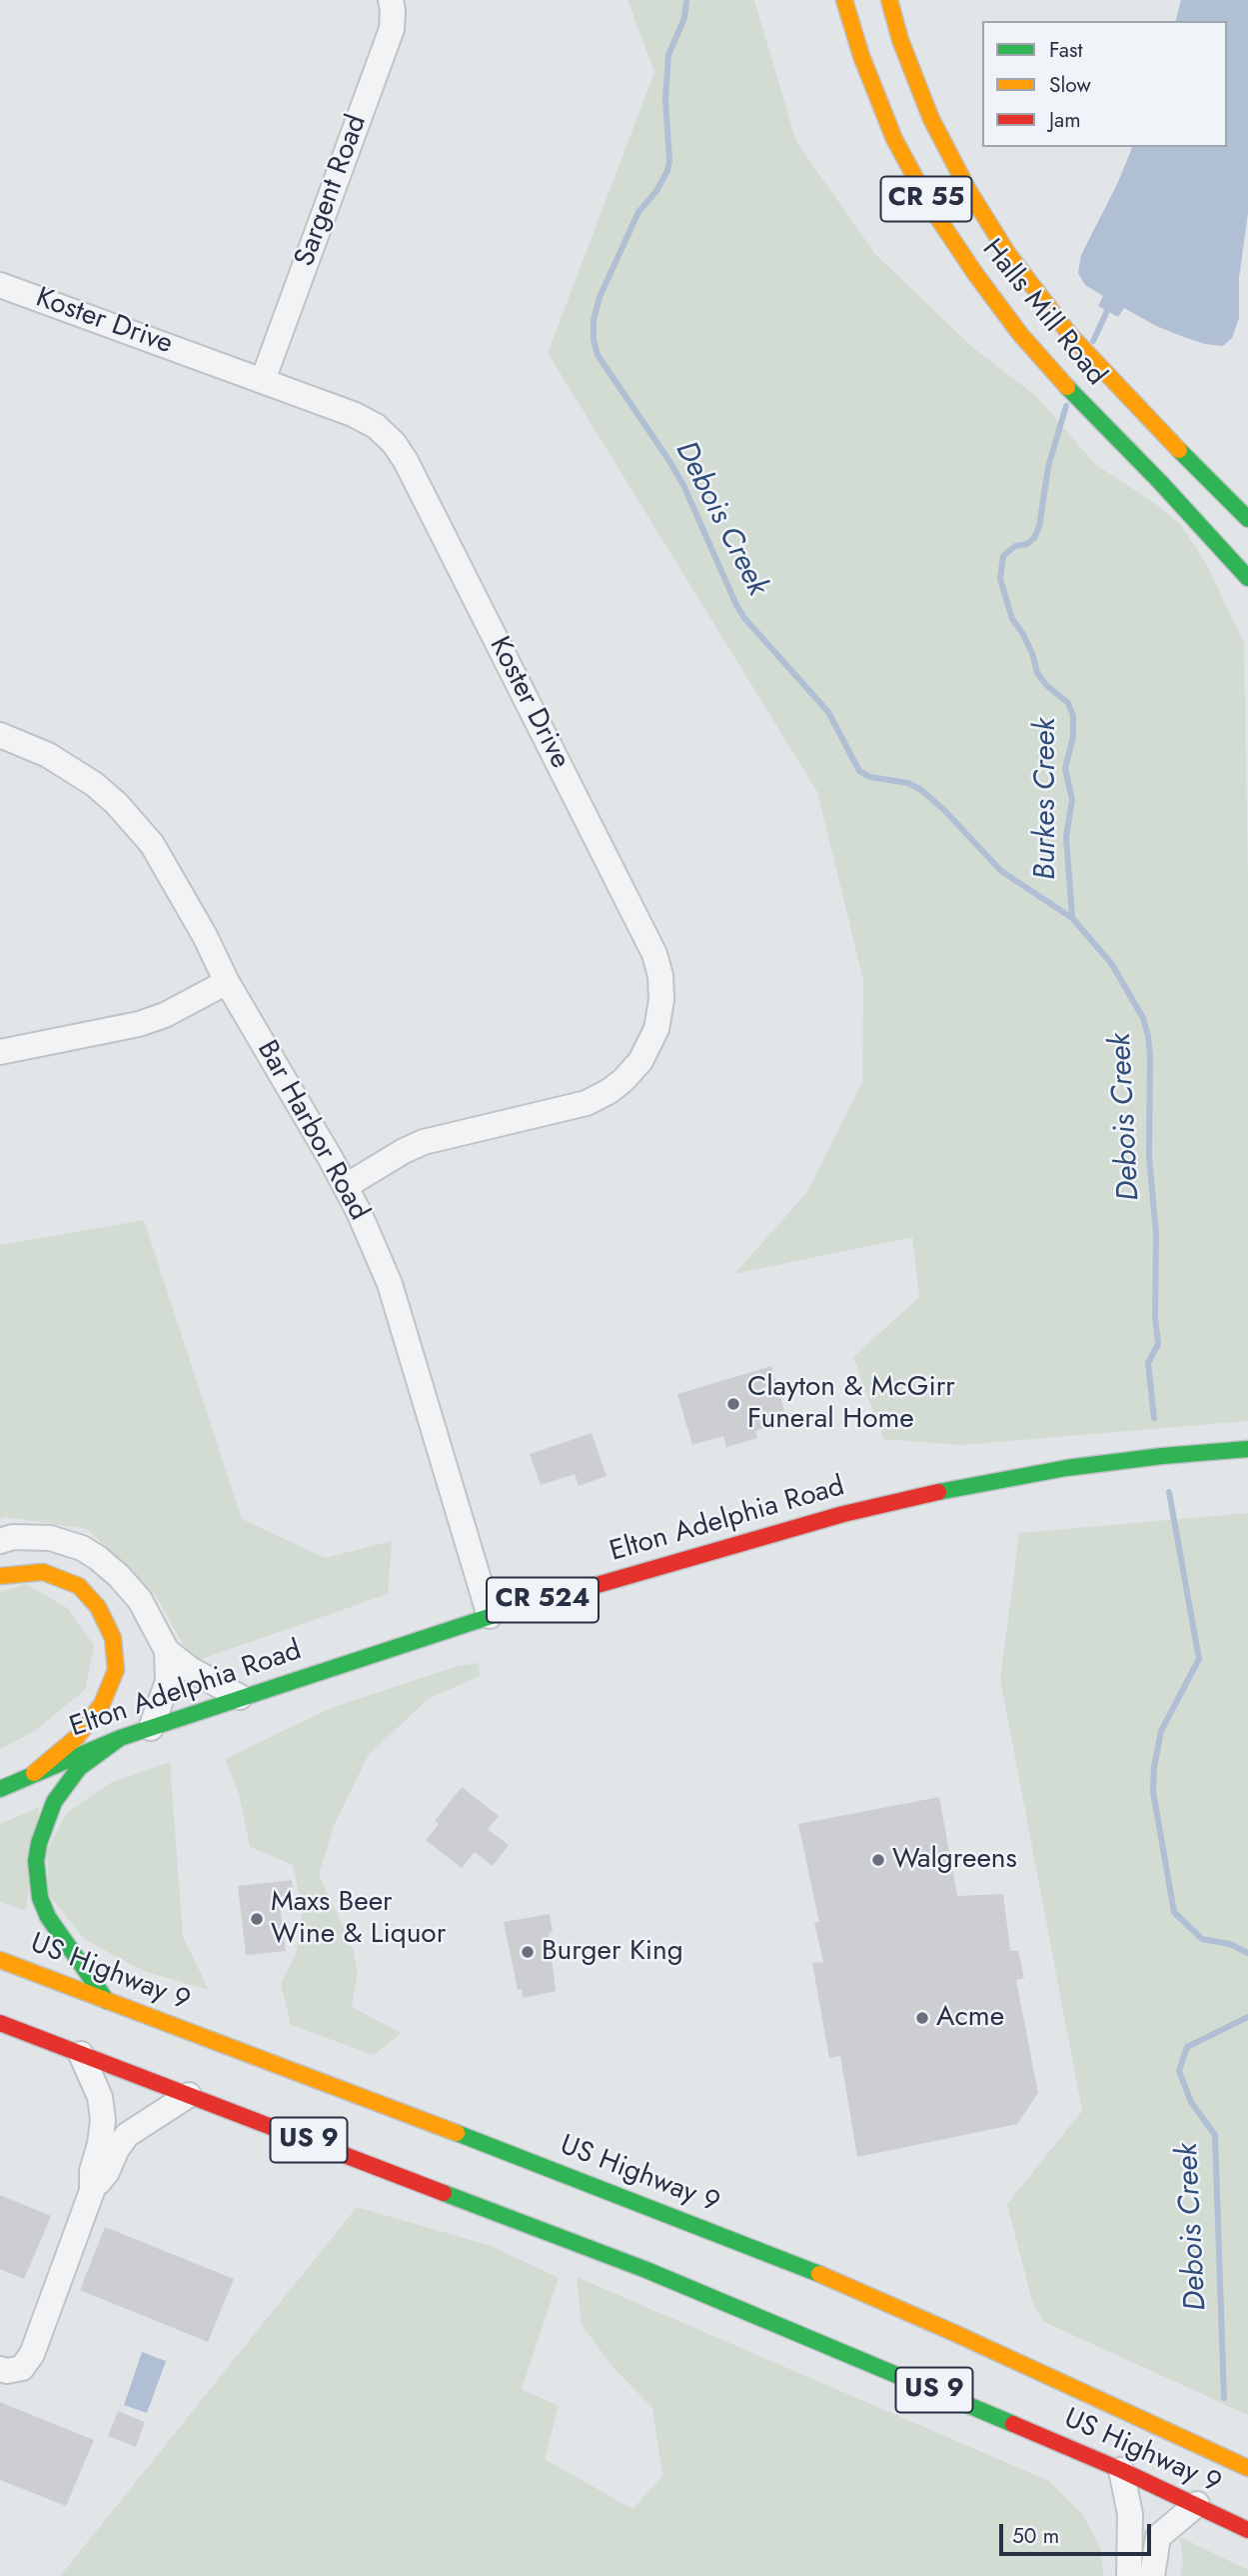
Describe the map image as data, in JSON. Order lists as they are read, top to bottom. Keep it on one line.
{"streets":{"main road":["CR 55","Halls Mill Road","Elton Adelphia Road","CR 524","US Highway 9","US 9"],"street":["Sargent Road","Koster Drive","Bar Harbor Road"]},"crossings":[["Sargent Road","Koster Drive"],["Koster Drive","Bar Harbor Road"],["Bar Harbor Road","Elton Adelphia Road"]],"water":["Debois Creek","Burkes Creek"],"places":["Clayton & McGirr Funeral Home","Walgreens","Maxs Beer Wine & Liquor","Burger King","Acme"],"legend":["Fast","Slow","Jam"],"scale_bar":"50 m"}
